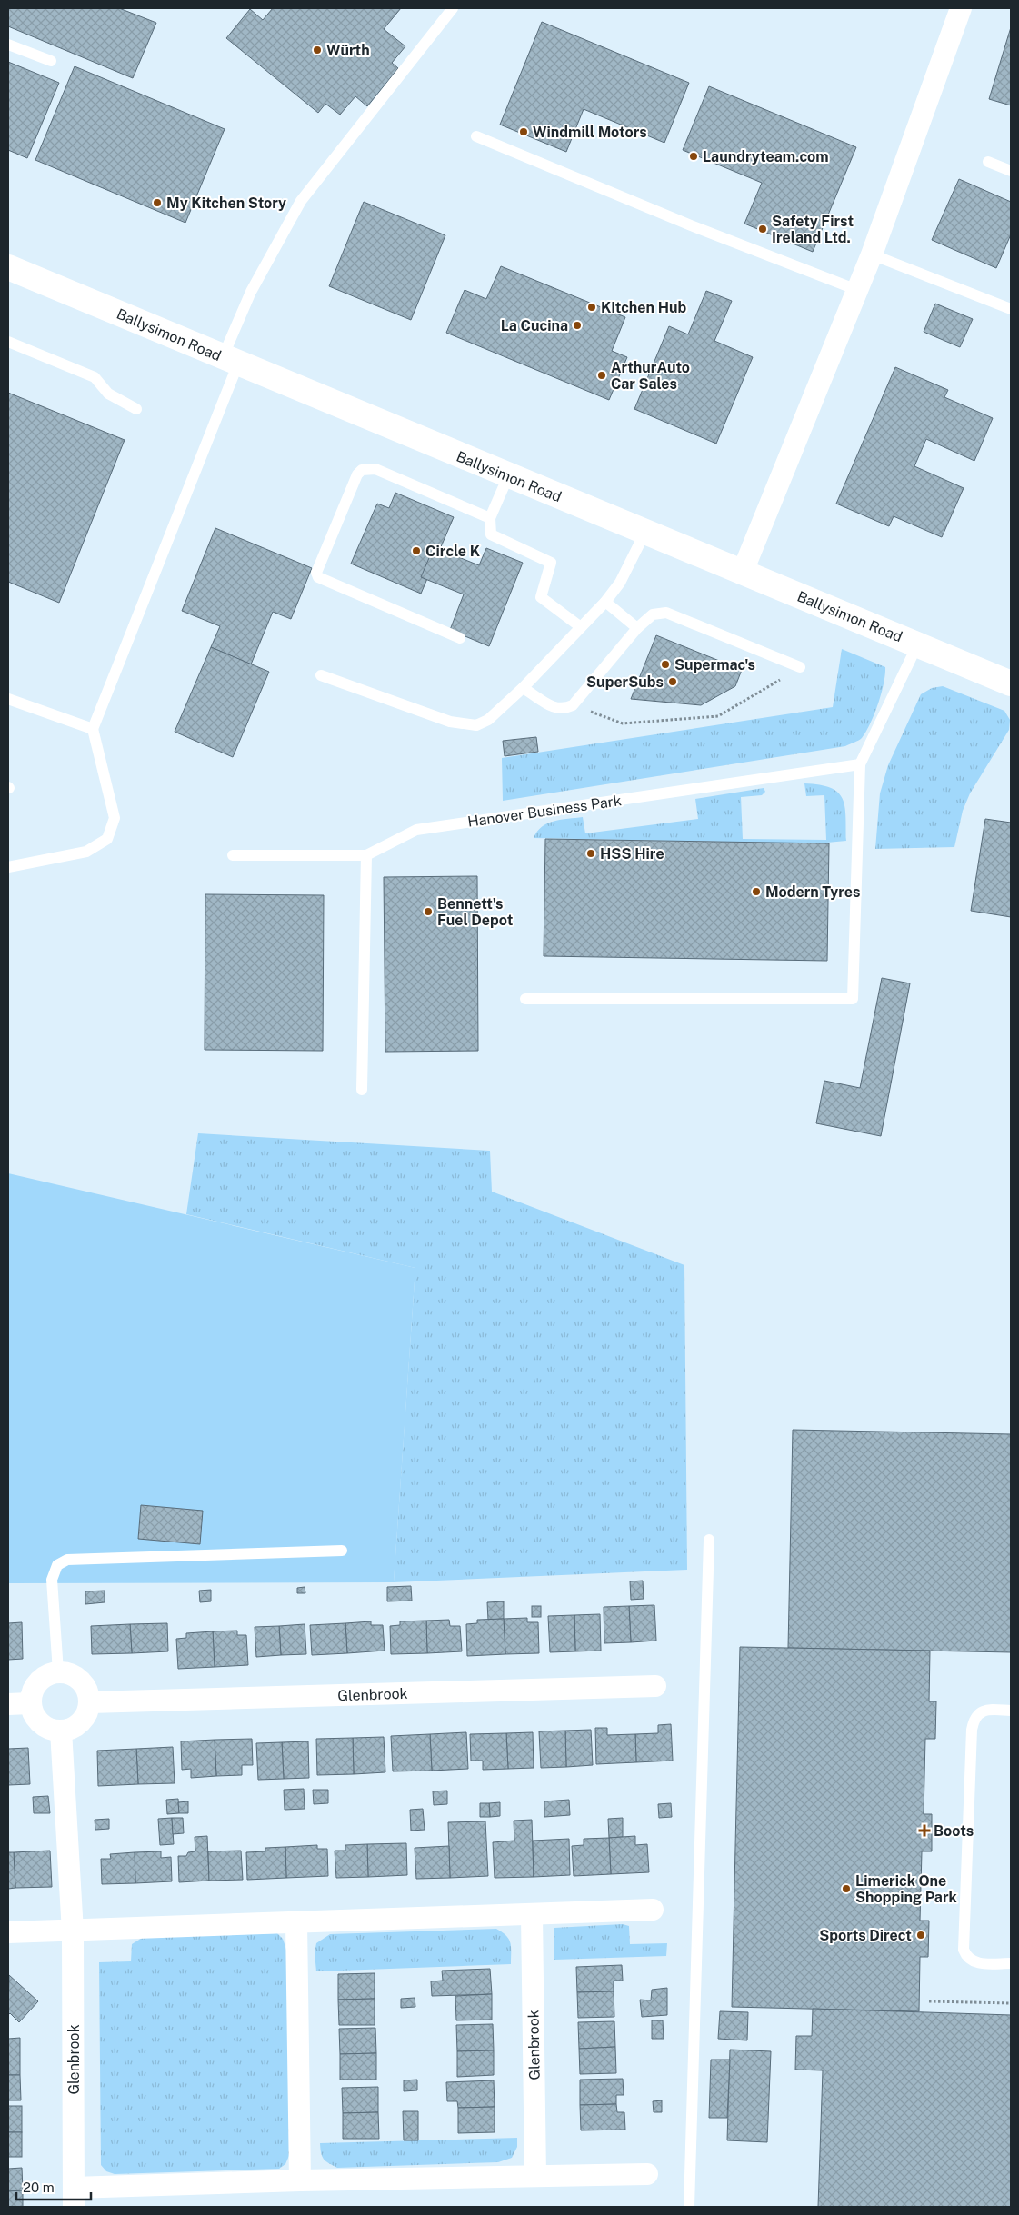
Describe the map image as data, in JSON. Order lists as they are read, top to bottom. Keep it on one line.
{"streets":{"main road":["Ballysimon Road"],"street":["Glenbrook"],"lane":["Hanover Business Park"]},"places":{"other":["Würth","Windmill Motors","Laundryteam.com","My Kitchen Story","Safety First Ireland Ltd.","Kitchen Hub","La Cucina","ArthurAuto Car Sales","Circle K","Supermac's","SuperSubs","HSS Hire","Modern Tyres","Bennett's Fuel Depot","Limerick One Shopping Park","Sports Direct"],"health":["Boots"]},"scale_bar":"20 m"}
